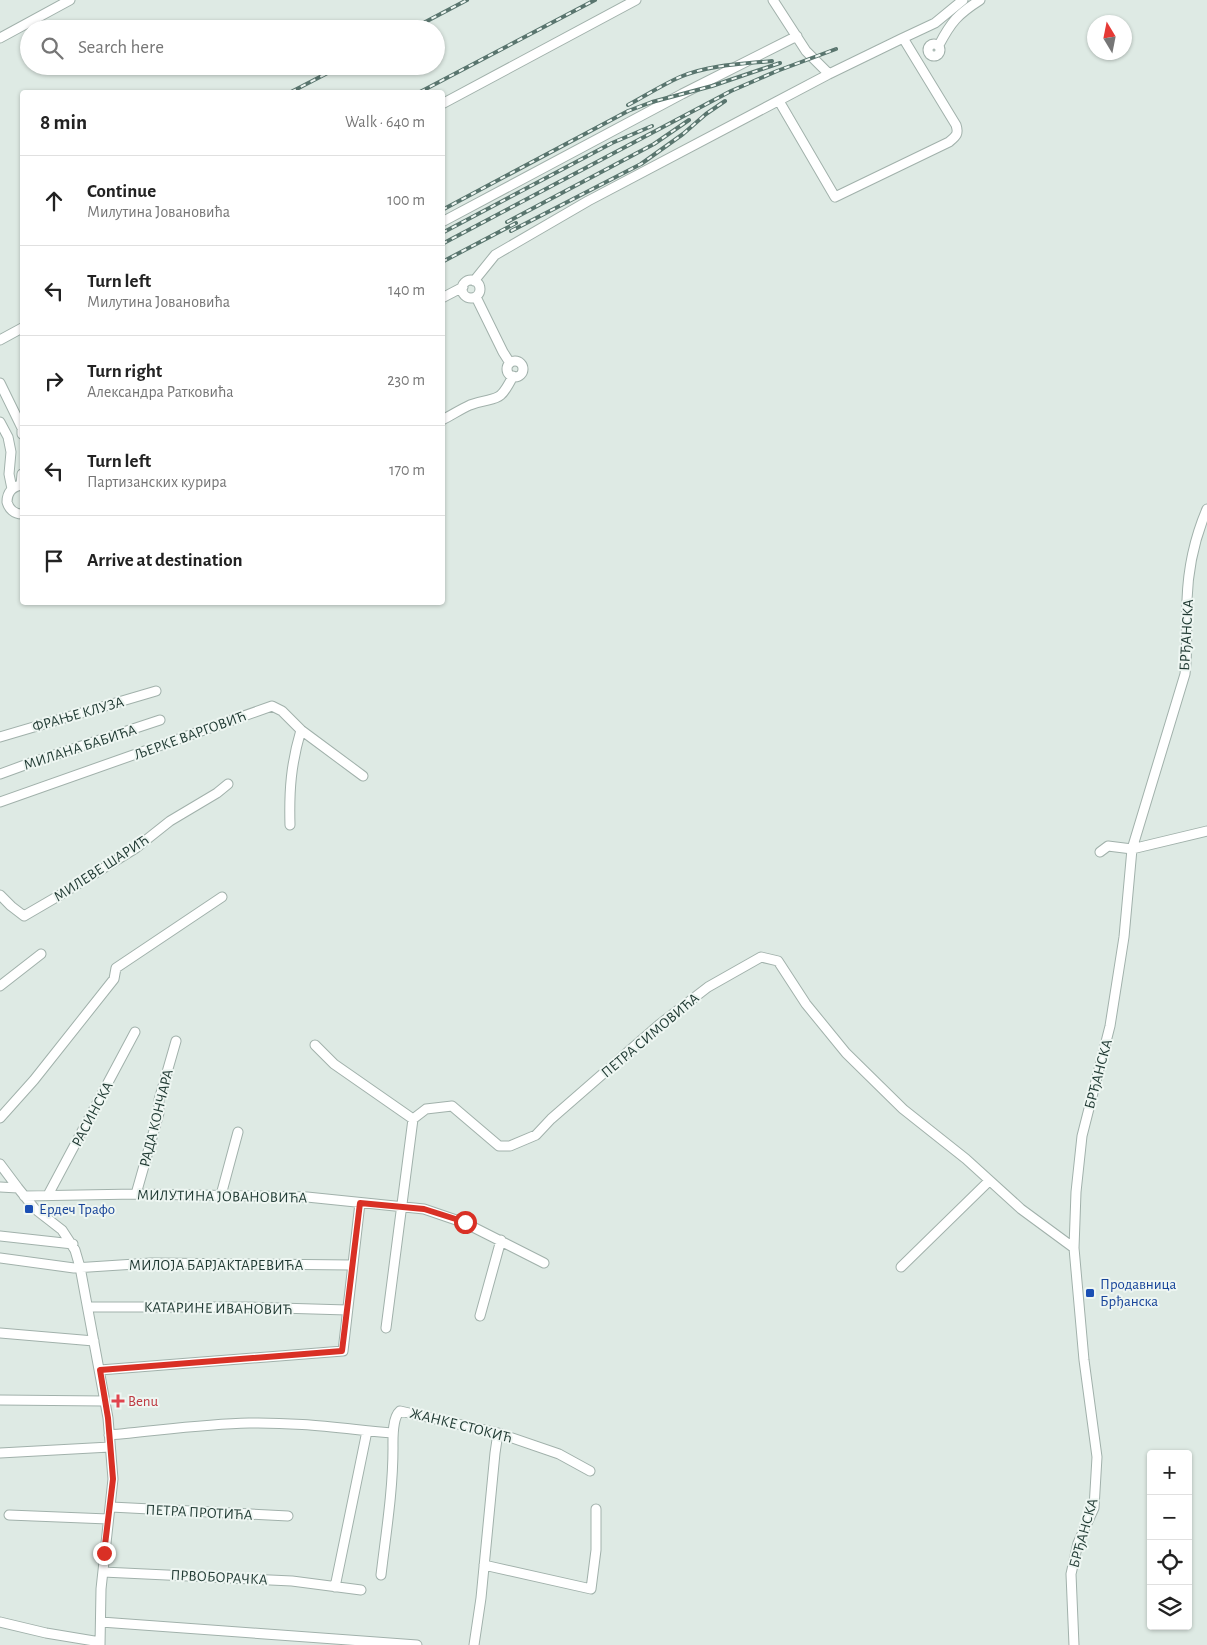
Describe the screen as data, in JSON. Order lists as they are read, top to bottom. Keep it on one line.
{"streets":{"street":["БРЂАНСКА","ФРАЊЕ КЛУЗА","ЉЕРКЕ ВАРГОВИЋ","МИЛАНА БАБИЋА","МИЛЕВЕ ШАРИЋ","ПЕТРА СИМОВИЋА","РАСИНСКА","РАДА КОНЧАРА","МИЛУТИНА ЈОВАНОВИЋА","МИЛОЈА БАРЈАКТАРЕВИЋА","КАТАРИНЕ ИВАНОВИЋ","ЖАНКЕ СТОКИЋ","ПЕТРА ПРОТИЋА","ПРВОБОРАЧКА"]},"crossings":[["БРЂАНСКА","ПЕТРА СИМОВИЋА"],["РАСИНСКА","МИЛУТИНА ЈОВАНОВИЋА"],["РАДА КОНЧАРА","МИЛУТИНА ЈОВАНОВИЋА"]],"places":{"transit":["Ердеч Трафо","Продавница Брђанска"],"health":["Benu"]},"north":"top","page":{"search":"Search here","heading":["8 min","Walk · 640 m"],"list":[["Continue","Милутина Јовановића","100 m"],["Turn left","Милутина Јовановића","140 m"],["Turn right","Александра Ратковића","230 m"],["Turn left","Партизанских курира","170 m"],"Arrive at destination"],"map_buttons":["+","−"]}}
